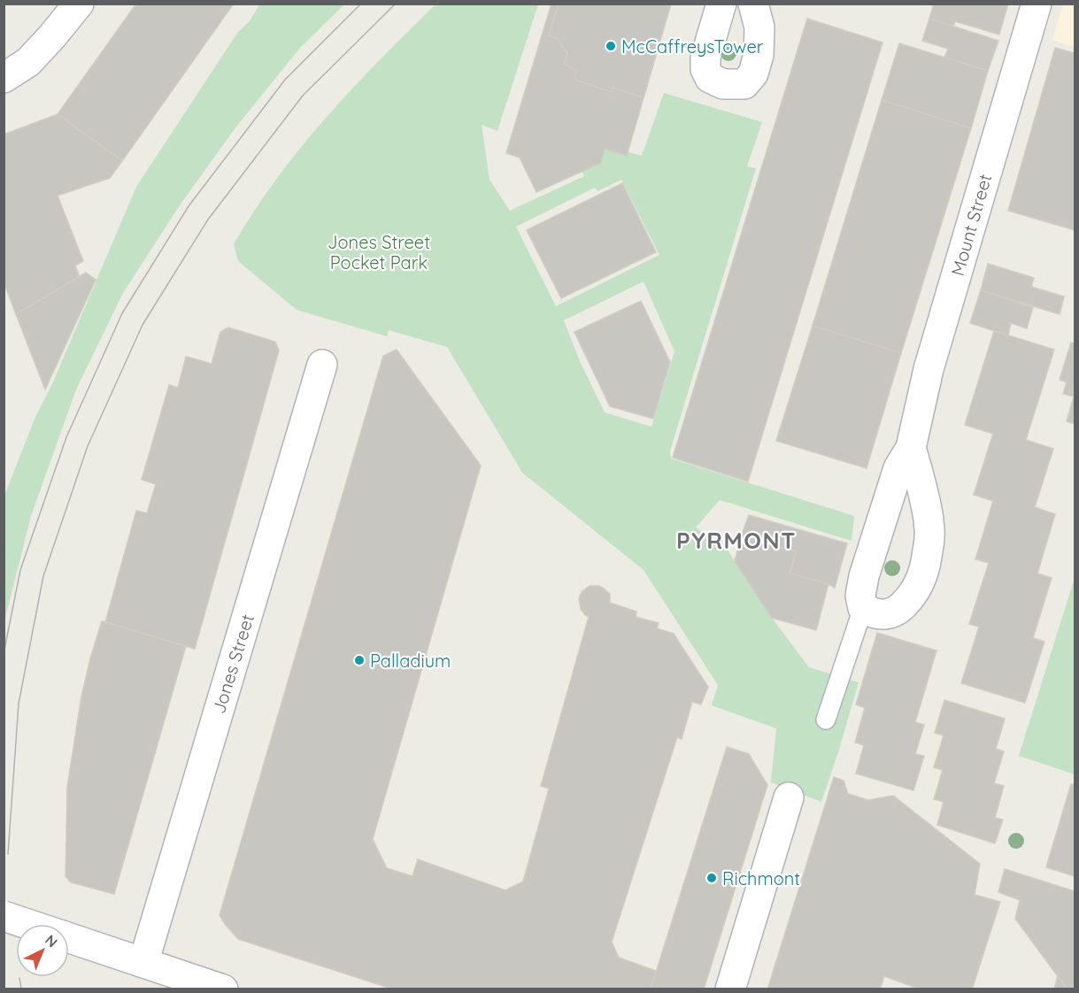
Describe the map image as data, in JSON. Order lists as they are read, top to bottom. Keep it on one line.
{"streets":{"street":["Mount Street","Jones Street"]},"districts":["PYRMONT"],"parks":["Jones Street Pocket Park"],"places":["McCaffreysTower","Palladium","Richmont"],"north":"top right"}
